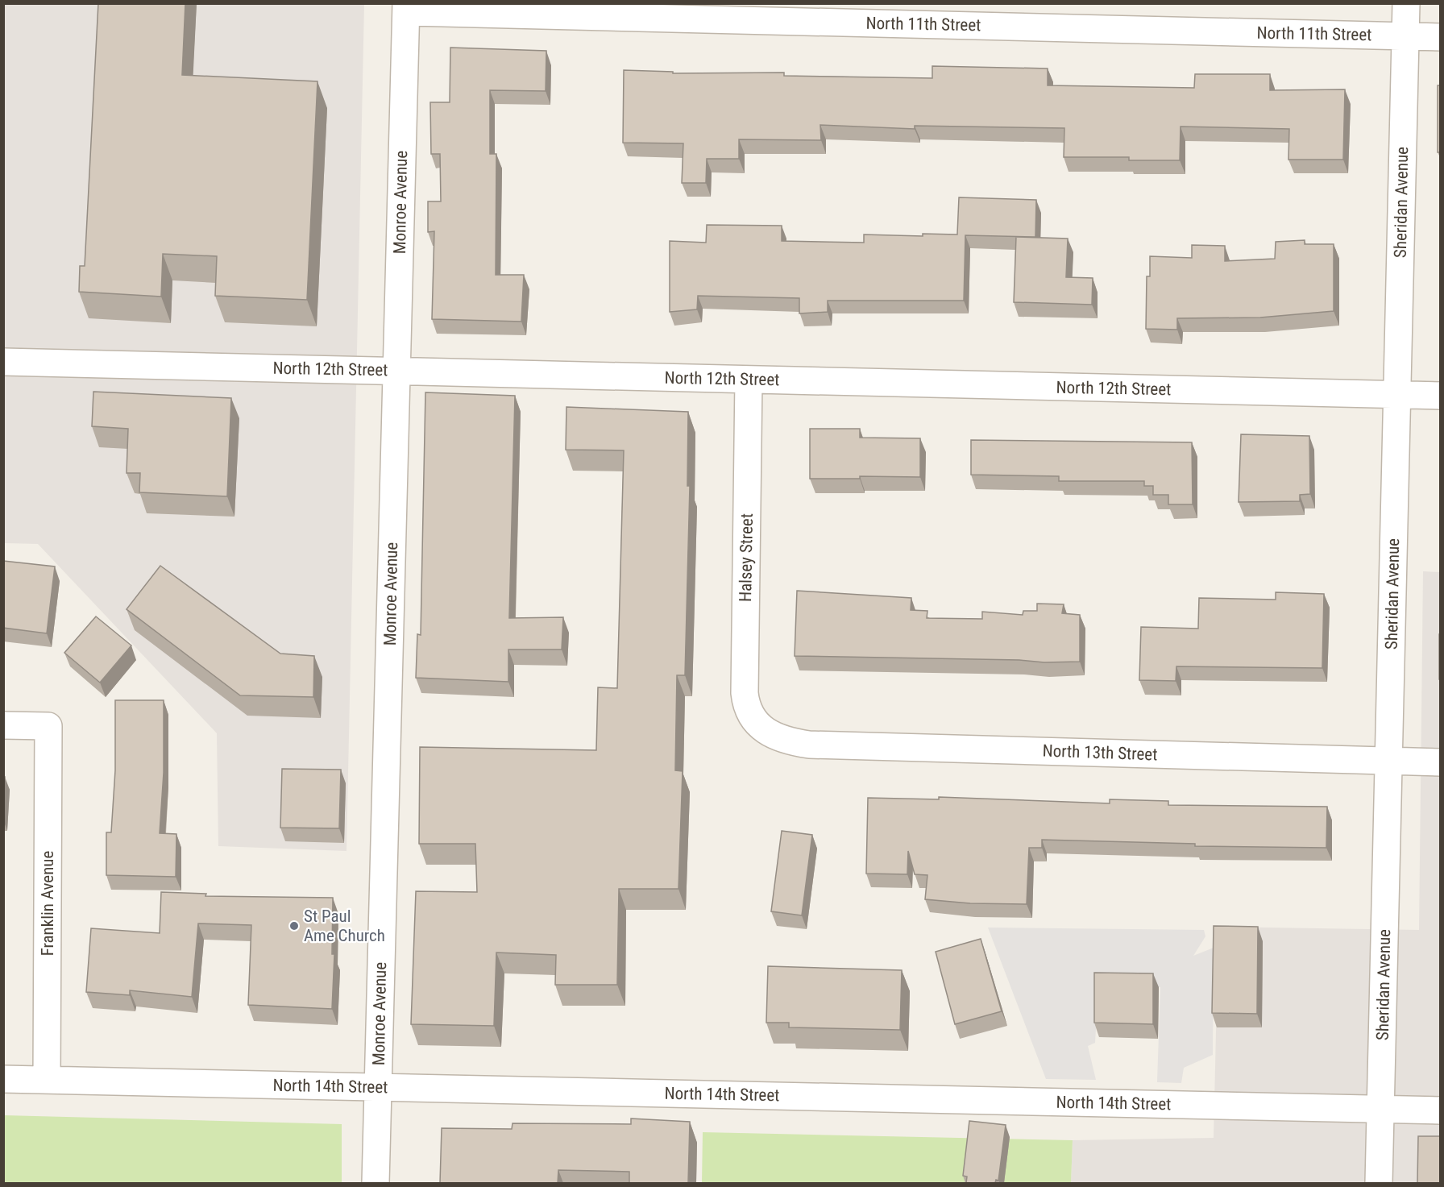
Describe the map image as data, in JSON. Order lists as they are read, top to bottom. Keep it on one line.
{"streets":{"street":["North 11th Street","Monroe Avenue","Sheridan Avenue","North 12th Street","Halsey Street","North 13th Street","Franklin Avenue","North 14th Street"]},"crossings":[["North 11th Street","Monroe Avenue"],["North 11th Street","Sheridan Avenue"],["Monroe Avenue","North 12th Street"],["Monroe Avenue","North 14th Street"],["Sheridan Avenue","North 12th Street"],["Sheridan Avenue","North 13th Street"],["Sheridan Avenue","North 14th Street"],["North 12th Street","Halsey Street"],["Halsey Street","North 13th Street"],["Franklin Avenue","North 14th Street"]],"places":["St Paul Ame Church"]}
